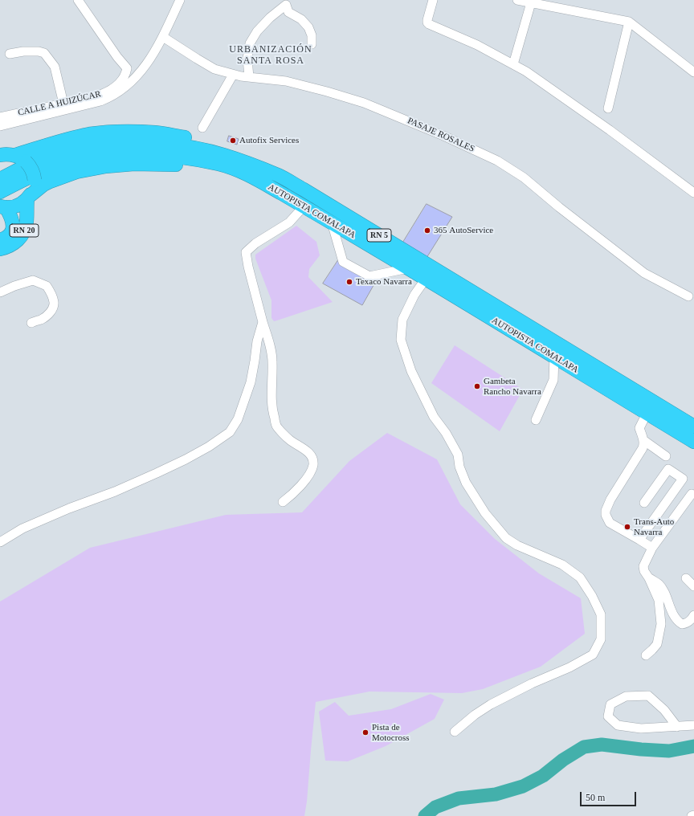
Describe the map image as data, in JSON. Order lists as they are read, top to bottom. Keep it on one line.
{"streets":{"highway":["AUTOPISTA COMALAPA","RN 20","RN 5"],"street":["CALLE A HUIZÚCAR","PASAJE ROSALES"]},"crossings":[["CALLE A HUIZÚCAR","PASAJE ROSALES"]],"districts":["URBANIZACIÓN SANTA ROSA"],"places":["Autofix Services","365 AutoService","Texaco Navarra","Gambeta Rancho Navarra","Trans-Auto Navarra","Pista de Motocross"],"scale_bar":"50 m"}
